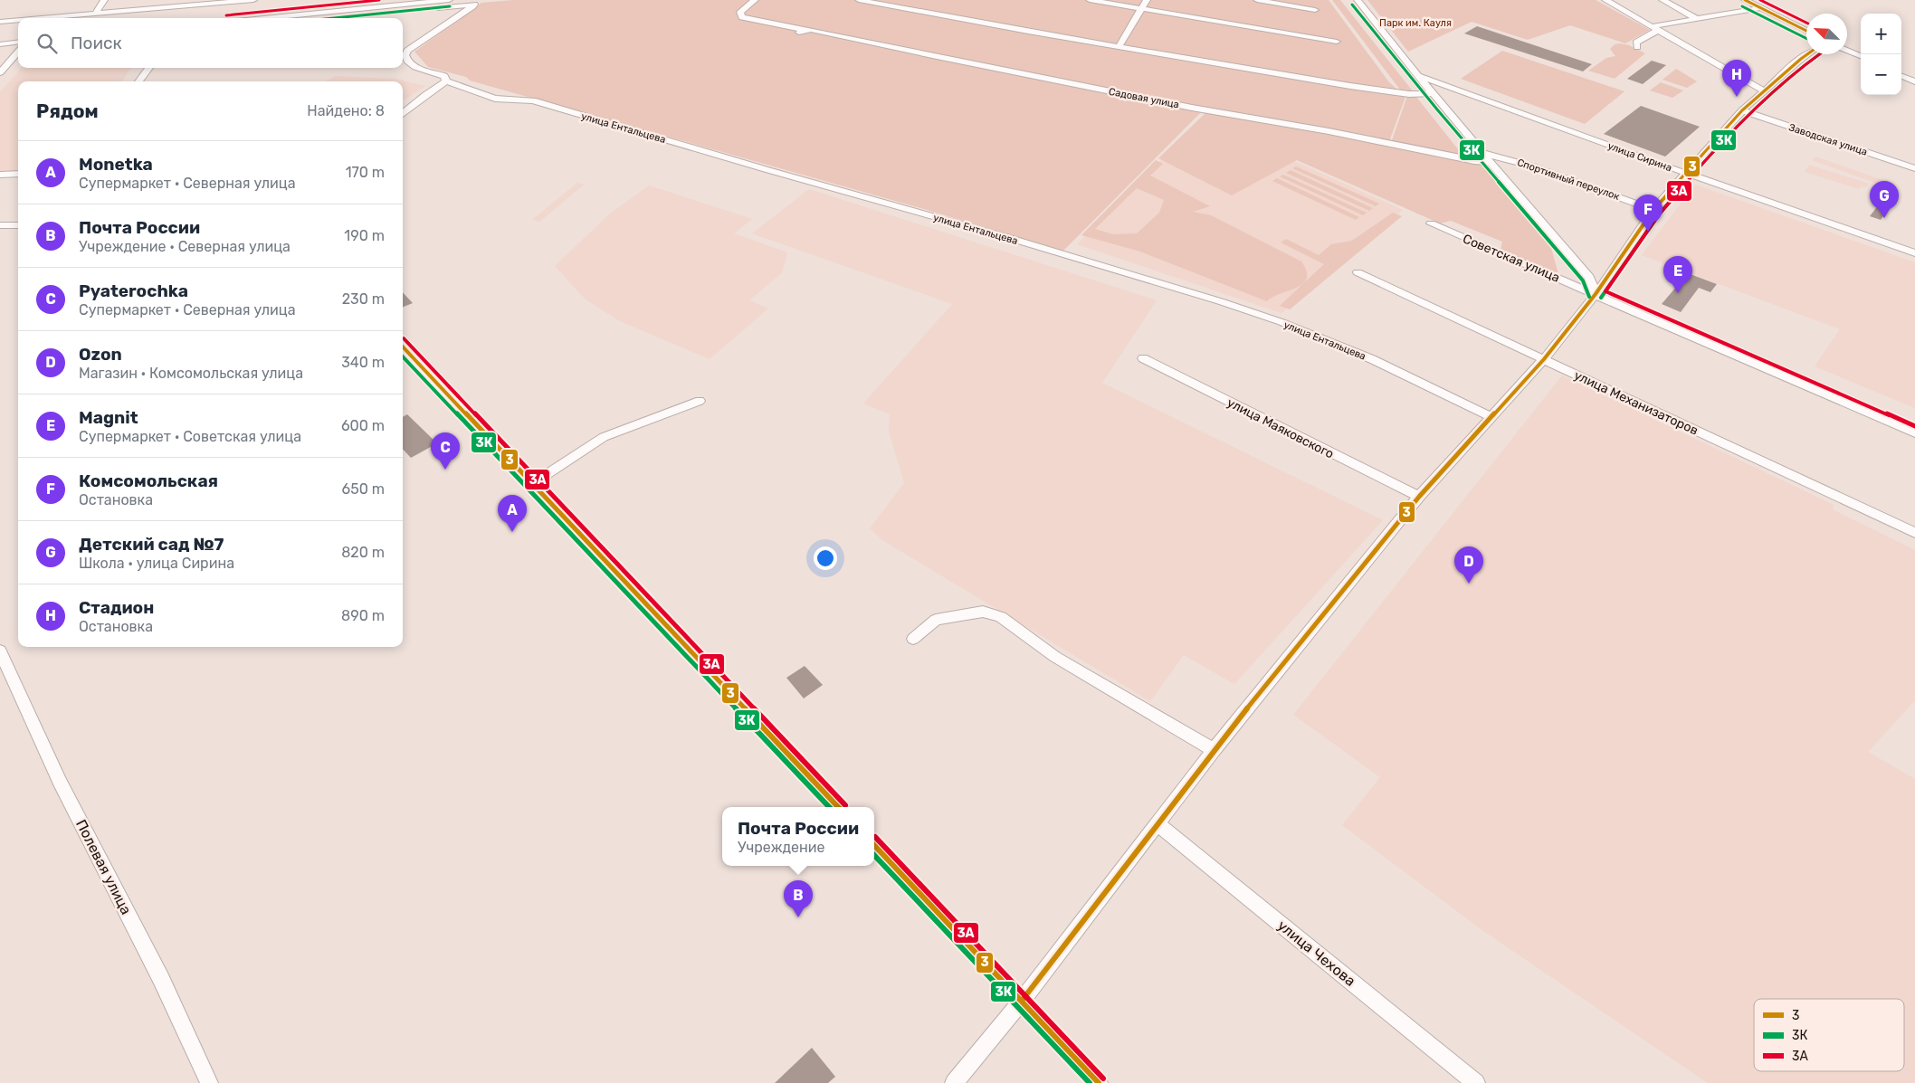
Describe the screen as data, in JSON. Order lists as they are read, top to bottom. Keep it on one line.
{"streets":{"street":["Садовая улица","улица Ентальцева","Заводская улица","улица Сирина","Спортивный переулок","Советская улица","улица Механизаторов","улица Маяковского","Полевая улица","улица Чехова"]},"parks":["Парк им. Кауля"],"lines":["transit line 3","transit line 3А","transit line 3К"],"legend":["3","3К","3А"],"north":"top left","page":{"map_buttons":["+","−"],"search":"Поиск","pins":["H","G","F","E","C","A","D","B"],"heading":["Рядом","Найдено: 8"],"list":[{"mark":"A","name":"Monetka","note":"Супермаркет · Северная улица","value":"170 m"},{"mark":"B","name":"Почта России","note":"Учреждение · Северная улица","value":"190 m"},{"mark":"C","name":"Pyaterochka","note":"Супермаркет · Северная улица","value":"230 m"},{"mark":"D","name":"Ozon","note":"Магазин · Комсомольская улица","value":"340 m"},{"mark":"E","name":"Magnit","note":"Супермаркет · Советская улица","value":"600 m"},{"mark":"F","name":"Комсомольская","note":"Остановка","value":"650 m"},{"mark":"G","name":"Детский сад №7","note":"Школа · улица Сирина","value":"820 m"},{"mark":"H","name":"Стадион","note":"Остановка","value":"890 m"}],"popup":["Почта России","Учреждение"]}}
